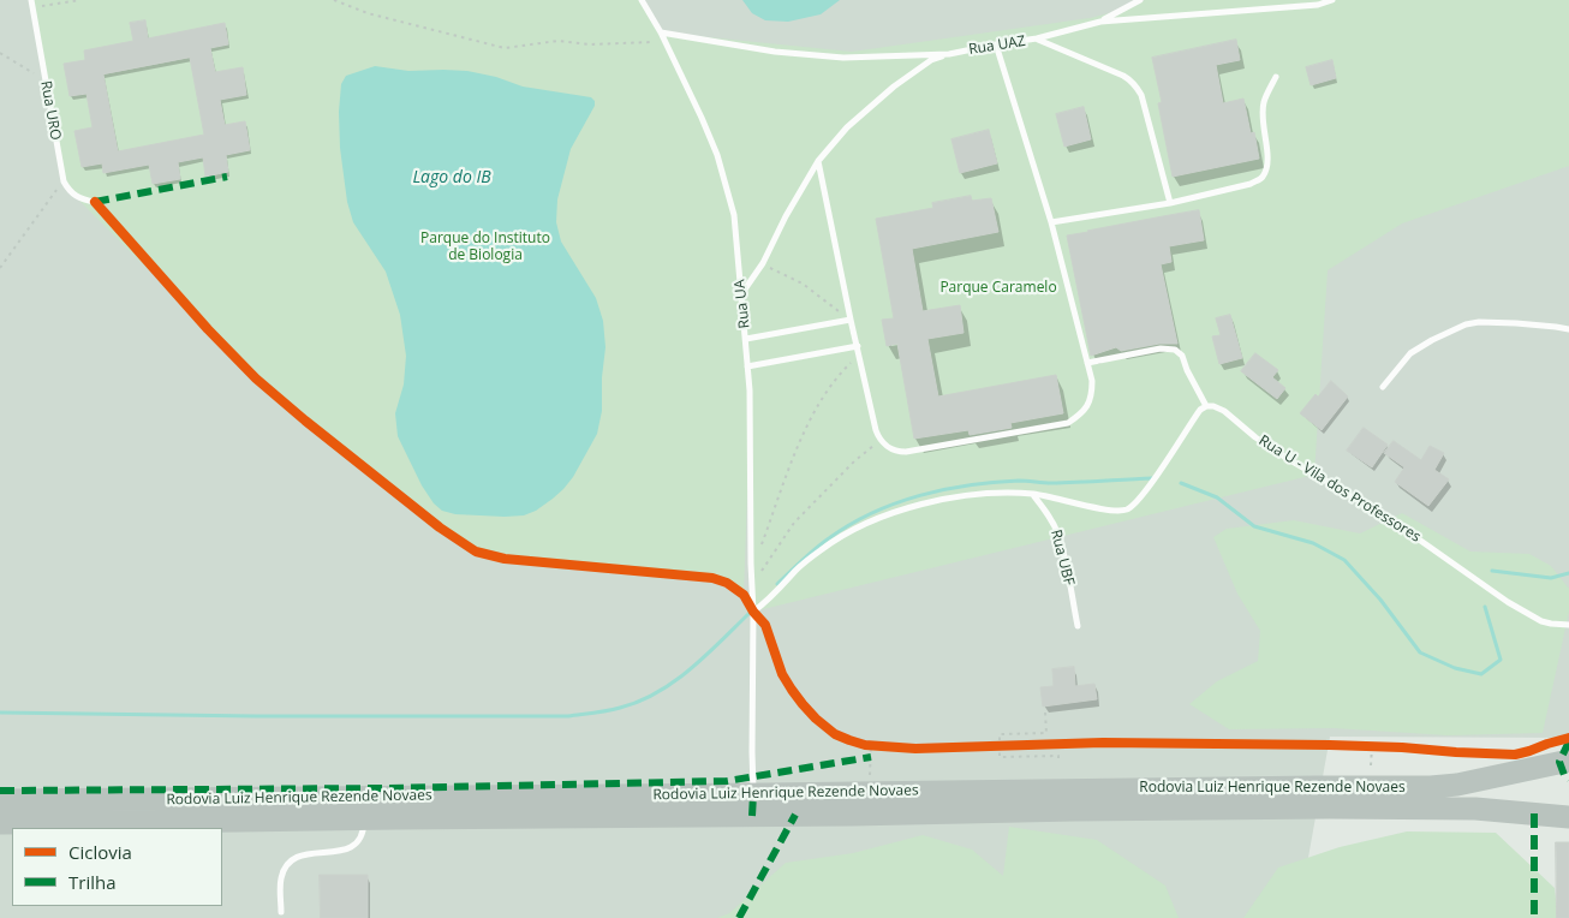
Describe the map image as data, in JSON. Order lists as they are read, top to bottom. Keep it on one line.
{"streets":{"highway":["Rodovia Luiz Henrique Rezende Novaes"],"lane":["Rua UAZ","Rua URO","Rua UA","Rua U - Vila dos Professores","Rua UBF"]},"crossings":[["Rua UAZ","Rua UA"],["Rua UA","Rodovia Luiz Henrique Rezende Novaes"]],"water":["Lago do IB"],"parks":["Parque do Instituto de Biologia","Parque Caramelo"],"legend":["Ciclovia","Trilha"]}
